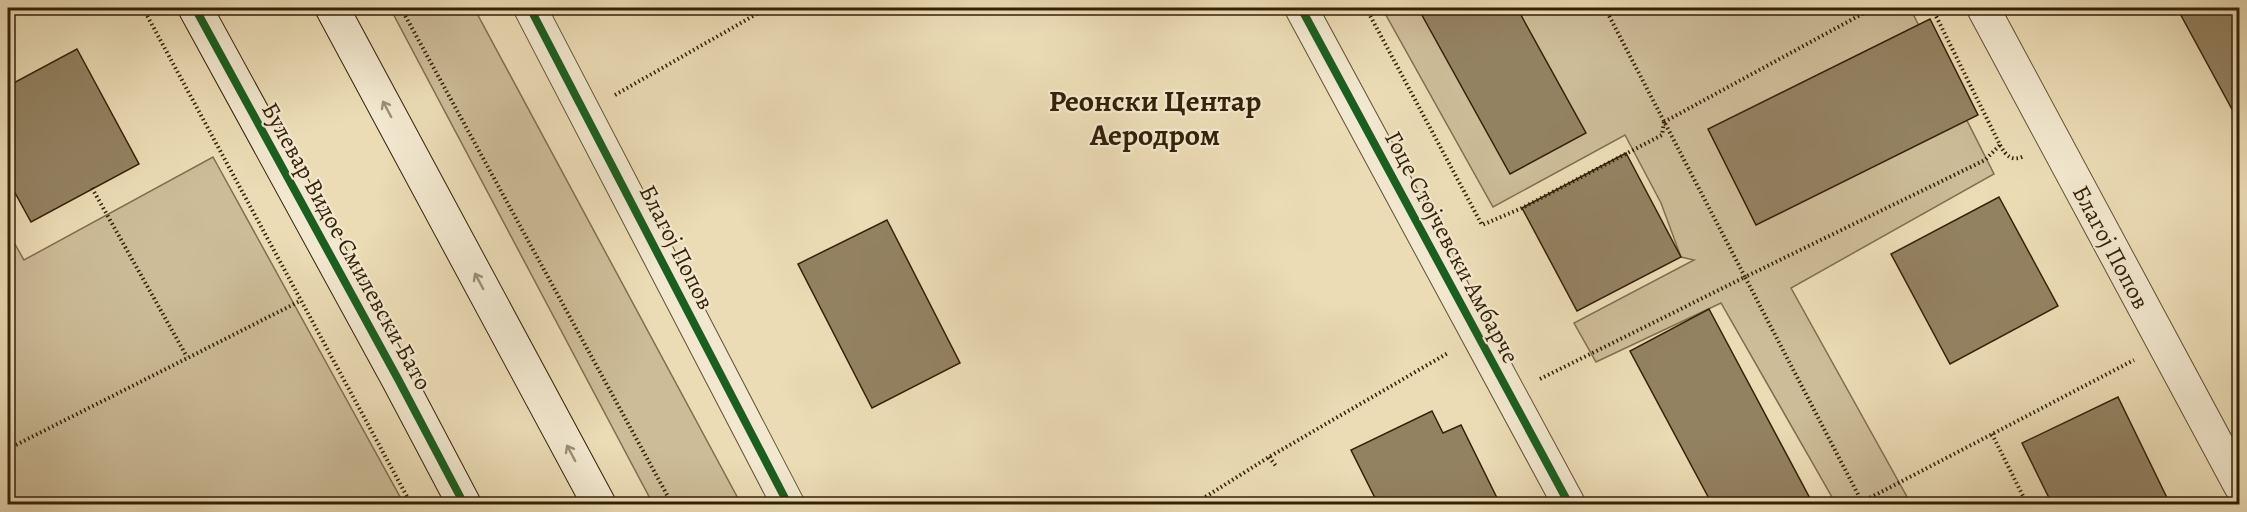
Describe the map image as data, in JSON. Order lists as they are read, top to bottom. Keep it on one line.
{"streets":{"street":["Булевар Видое Смилевски Бато","Благој Попов","Гоце Стојчевски Амбарче"]},"districts":["Реонски Центар Аеродром"]}
